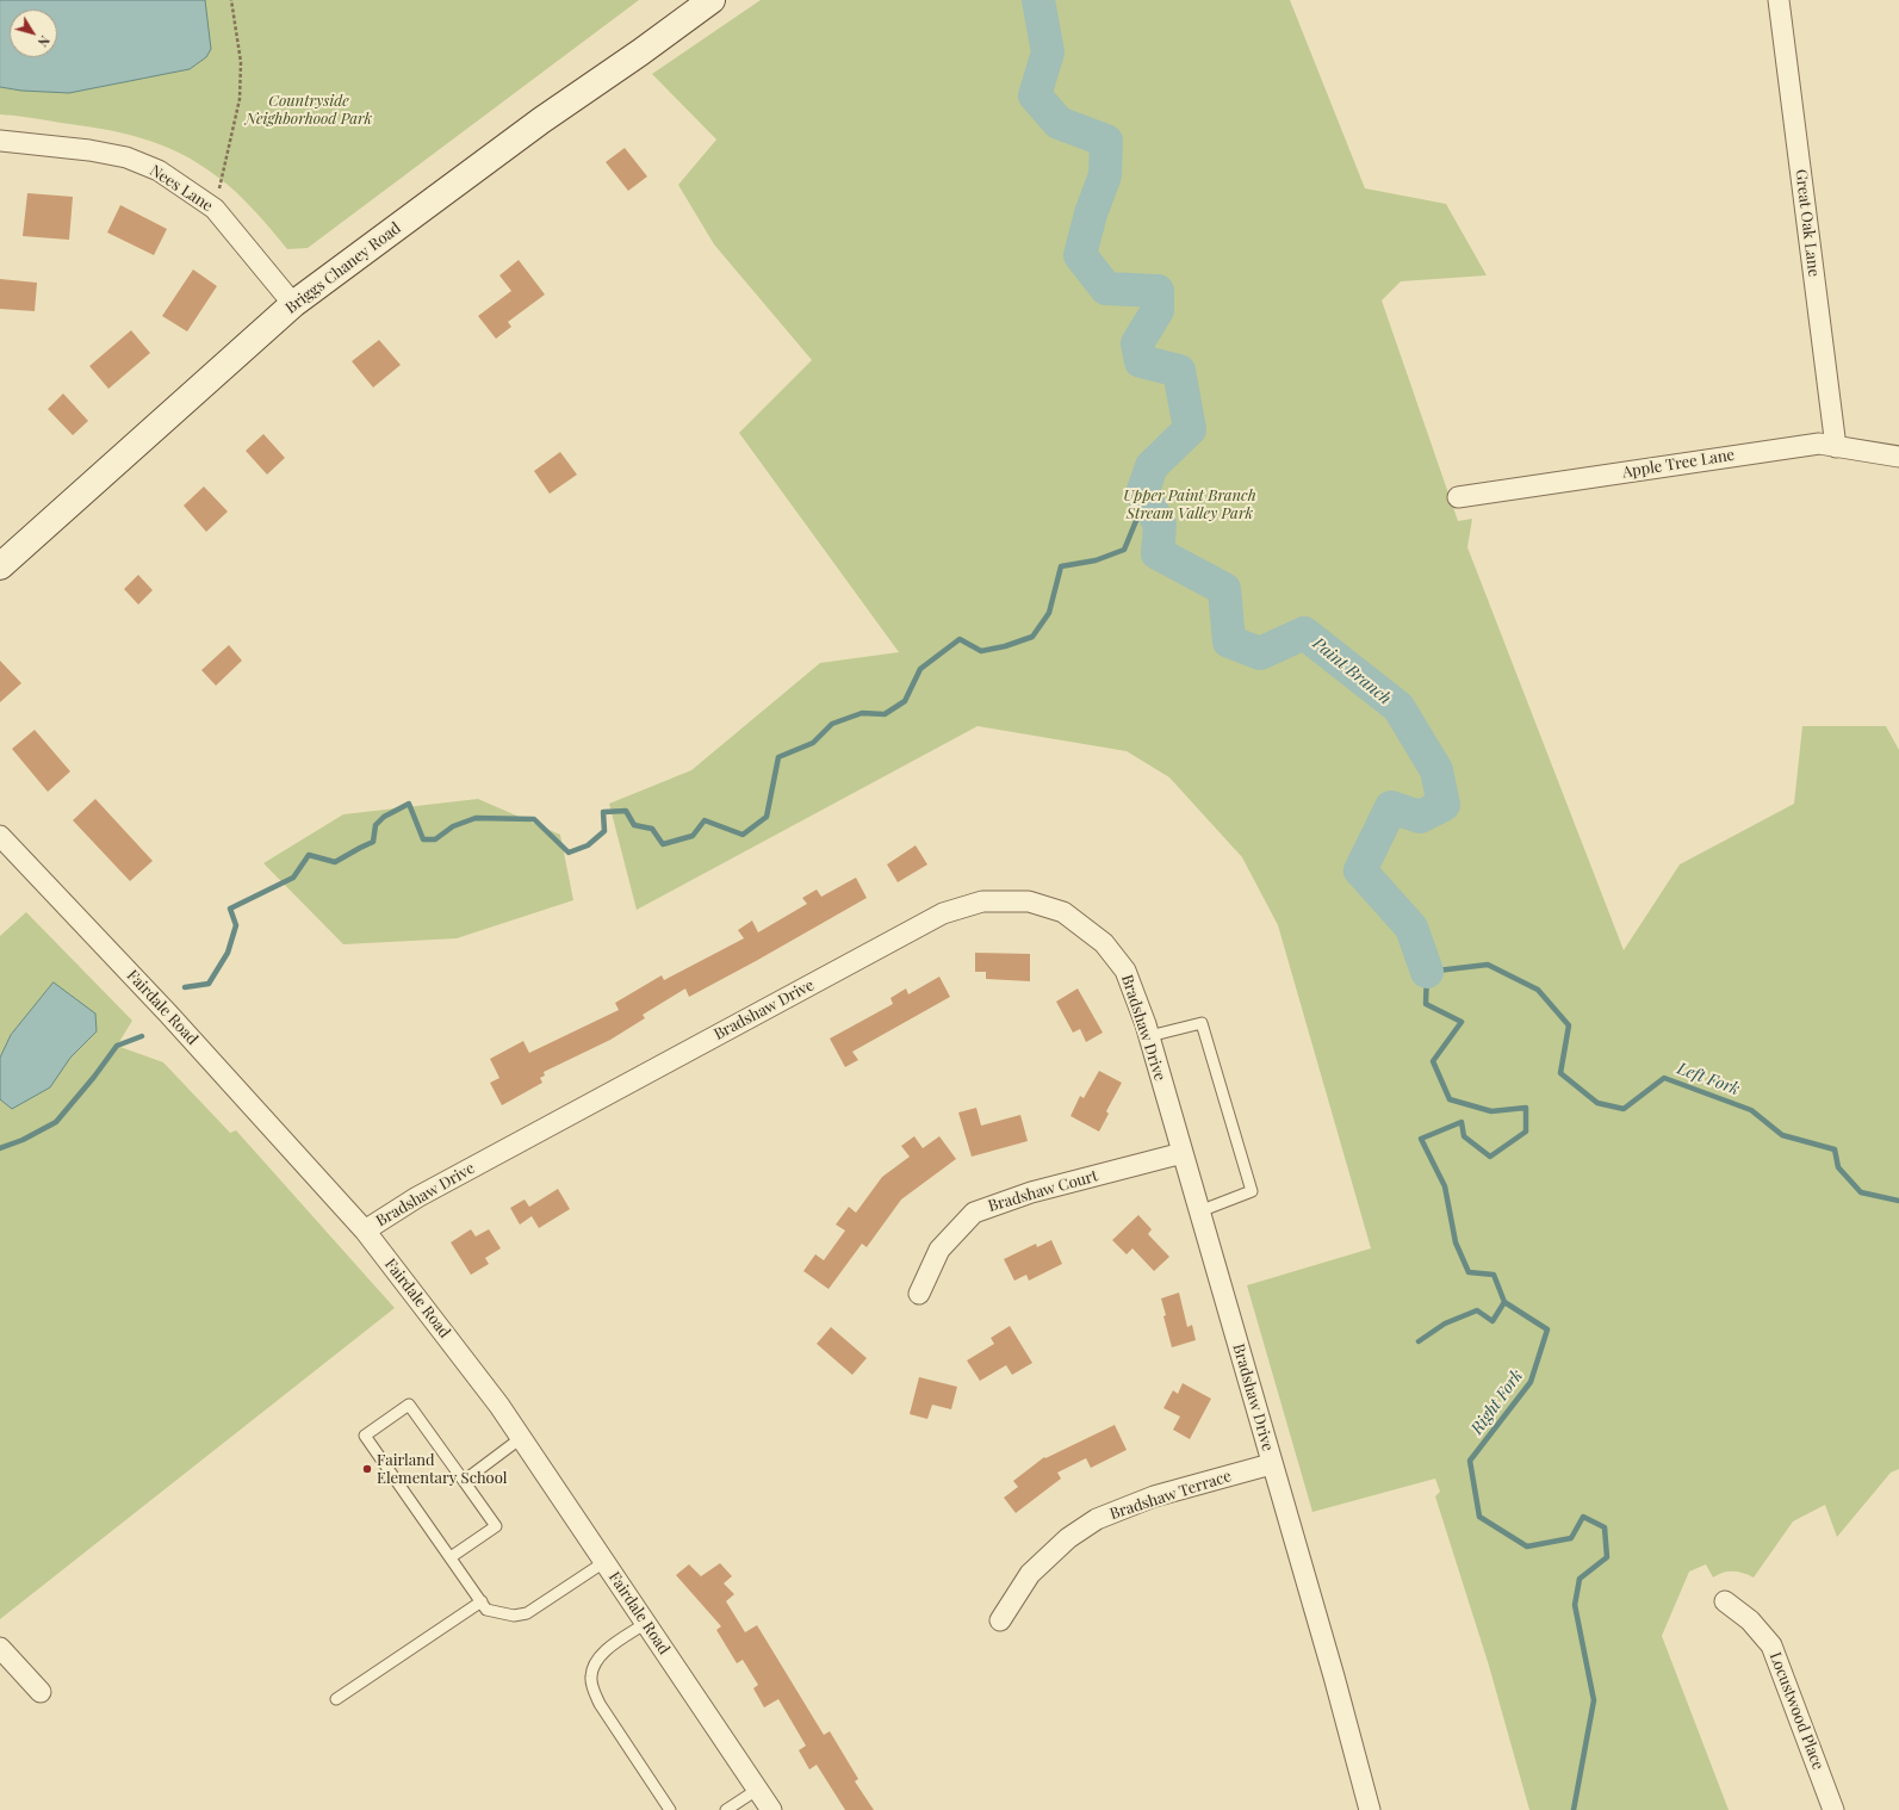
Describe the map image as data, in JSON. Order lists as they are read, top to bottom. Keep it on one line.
{"streets":{"main road":["Briggs Chaney Road"],"street":["Nees Lane","Great Oak Lane","Apple Tree Lane","Fairdale Road","Bradshaw Drive","Bradshaw Court","Bradshaw Terrace","Locustwood Place"]},"crossings":[["Nees Lane","Briggs Chaney Road"],["Great Oak Lane","Apple Tree Lane"],["Fairdale Road","Bradshaw Drive"],["Bradshaw Drive","Bradshaw Court"],["Bradshaw Drive","Bradshaw Terrace"]],"water":["Paint Branch","Left Fork","Right Fork"],"parks":["Countryside Neighborhood Park","Upper Paint Branch Stream Valley Park"],"places":["Fairland Elementary School"],"north":"bottom right"}
